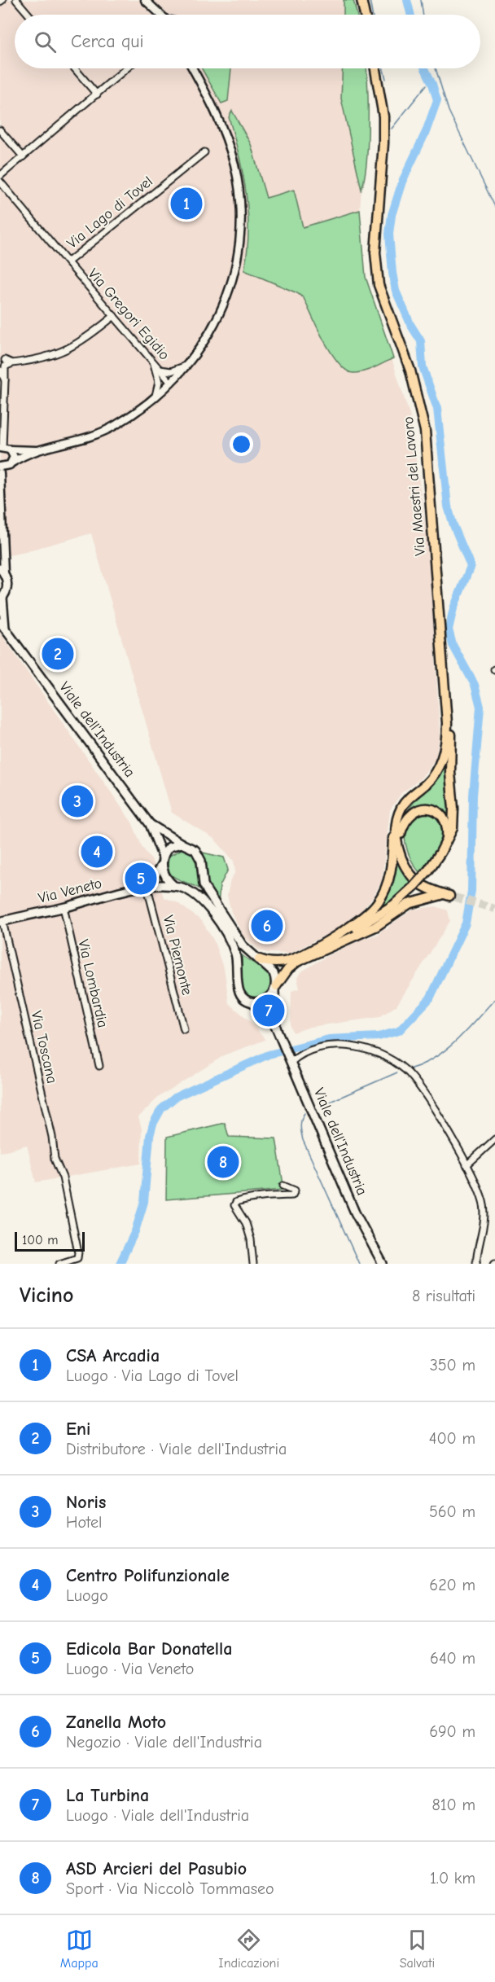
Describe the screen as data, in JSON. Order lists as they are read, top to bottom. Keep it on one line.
{"streets":{"highway":["Via Maestri del Lavoro"],"main road":["Viale dell'Industria","Via Veneto"],"street":["Via Lago di Tovel","Via Gregori Egidio","Via Piemonte","Via Lombardia","Via Toscana"]},"crossings":[["Via Lago di Tovel","Via Gregori Egidio"],["Viale dell'Industria","Via Veneto"],["Via Veneto","Via Piemonte"],["Via Veneto","Via Lombardia"],["Via Veneto","Via Toscana"]],"scale_bar":"100 m","page":{"search":"Cerca qui","pins":["1","2","3","4","5","6","7","8"],"scale":"100 m","heading":["Vicino","8 risultati"],"list":[{"mark":"1","name":"CSA Arcadia","note":"Luogo · Via Lago di Tovel","value":"350 m"},{"mark":"2","name":"Eni","note":"Distributore · Viale dell'Industria","value":"400 m"},{"mark":"3","name":"Noris","note":"Hotel","value":"560 m"},{"mark":"4","name":"Centro Polifunzionale","note":"Luogo","value":"620 m"},{"mark":"5","name":"Edicola Bar Donatella","note":"Luogo · Via Veneto","value":"640 m"},{"mark":"6","name":"Zanella Moto","note":"Negozio · Viale dell'Industria","value":"690 m"},{"mark":"7","name":"La Turbina","note":"Luogo · Viale dell'Industria","value":"810 m"},{"mark":"8","name":"ASD Arcieri del Pasubio","note":"Sport · Via Niccolò Tommaseo","value":"1.0 km"}],"nav":["Mappa","Indicazioni","Salvati"]}}
